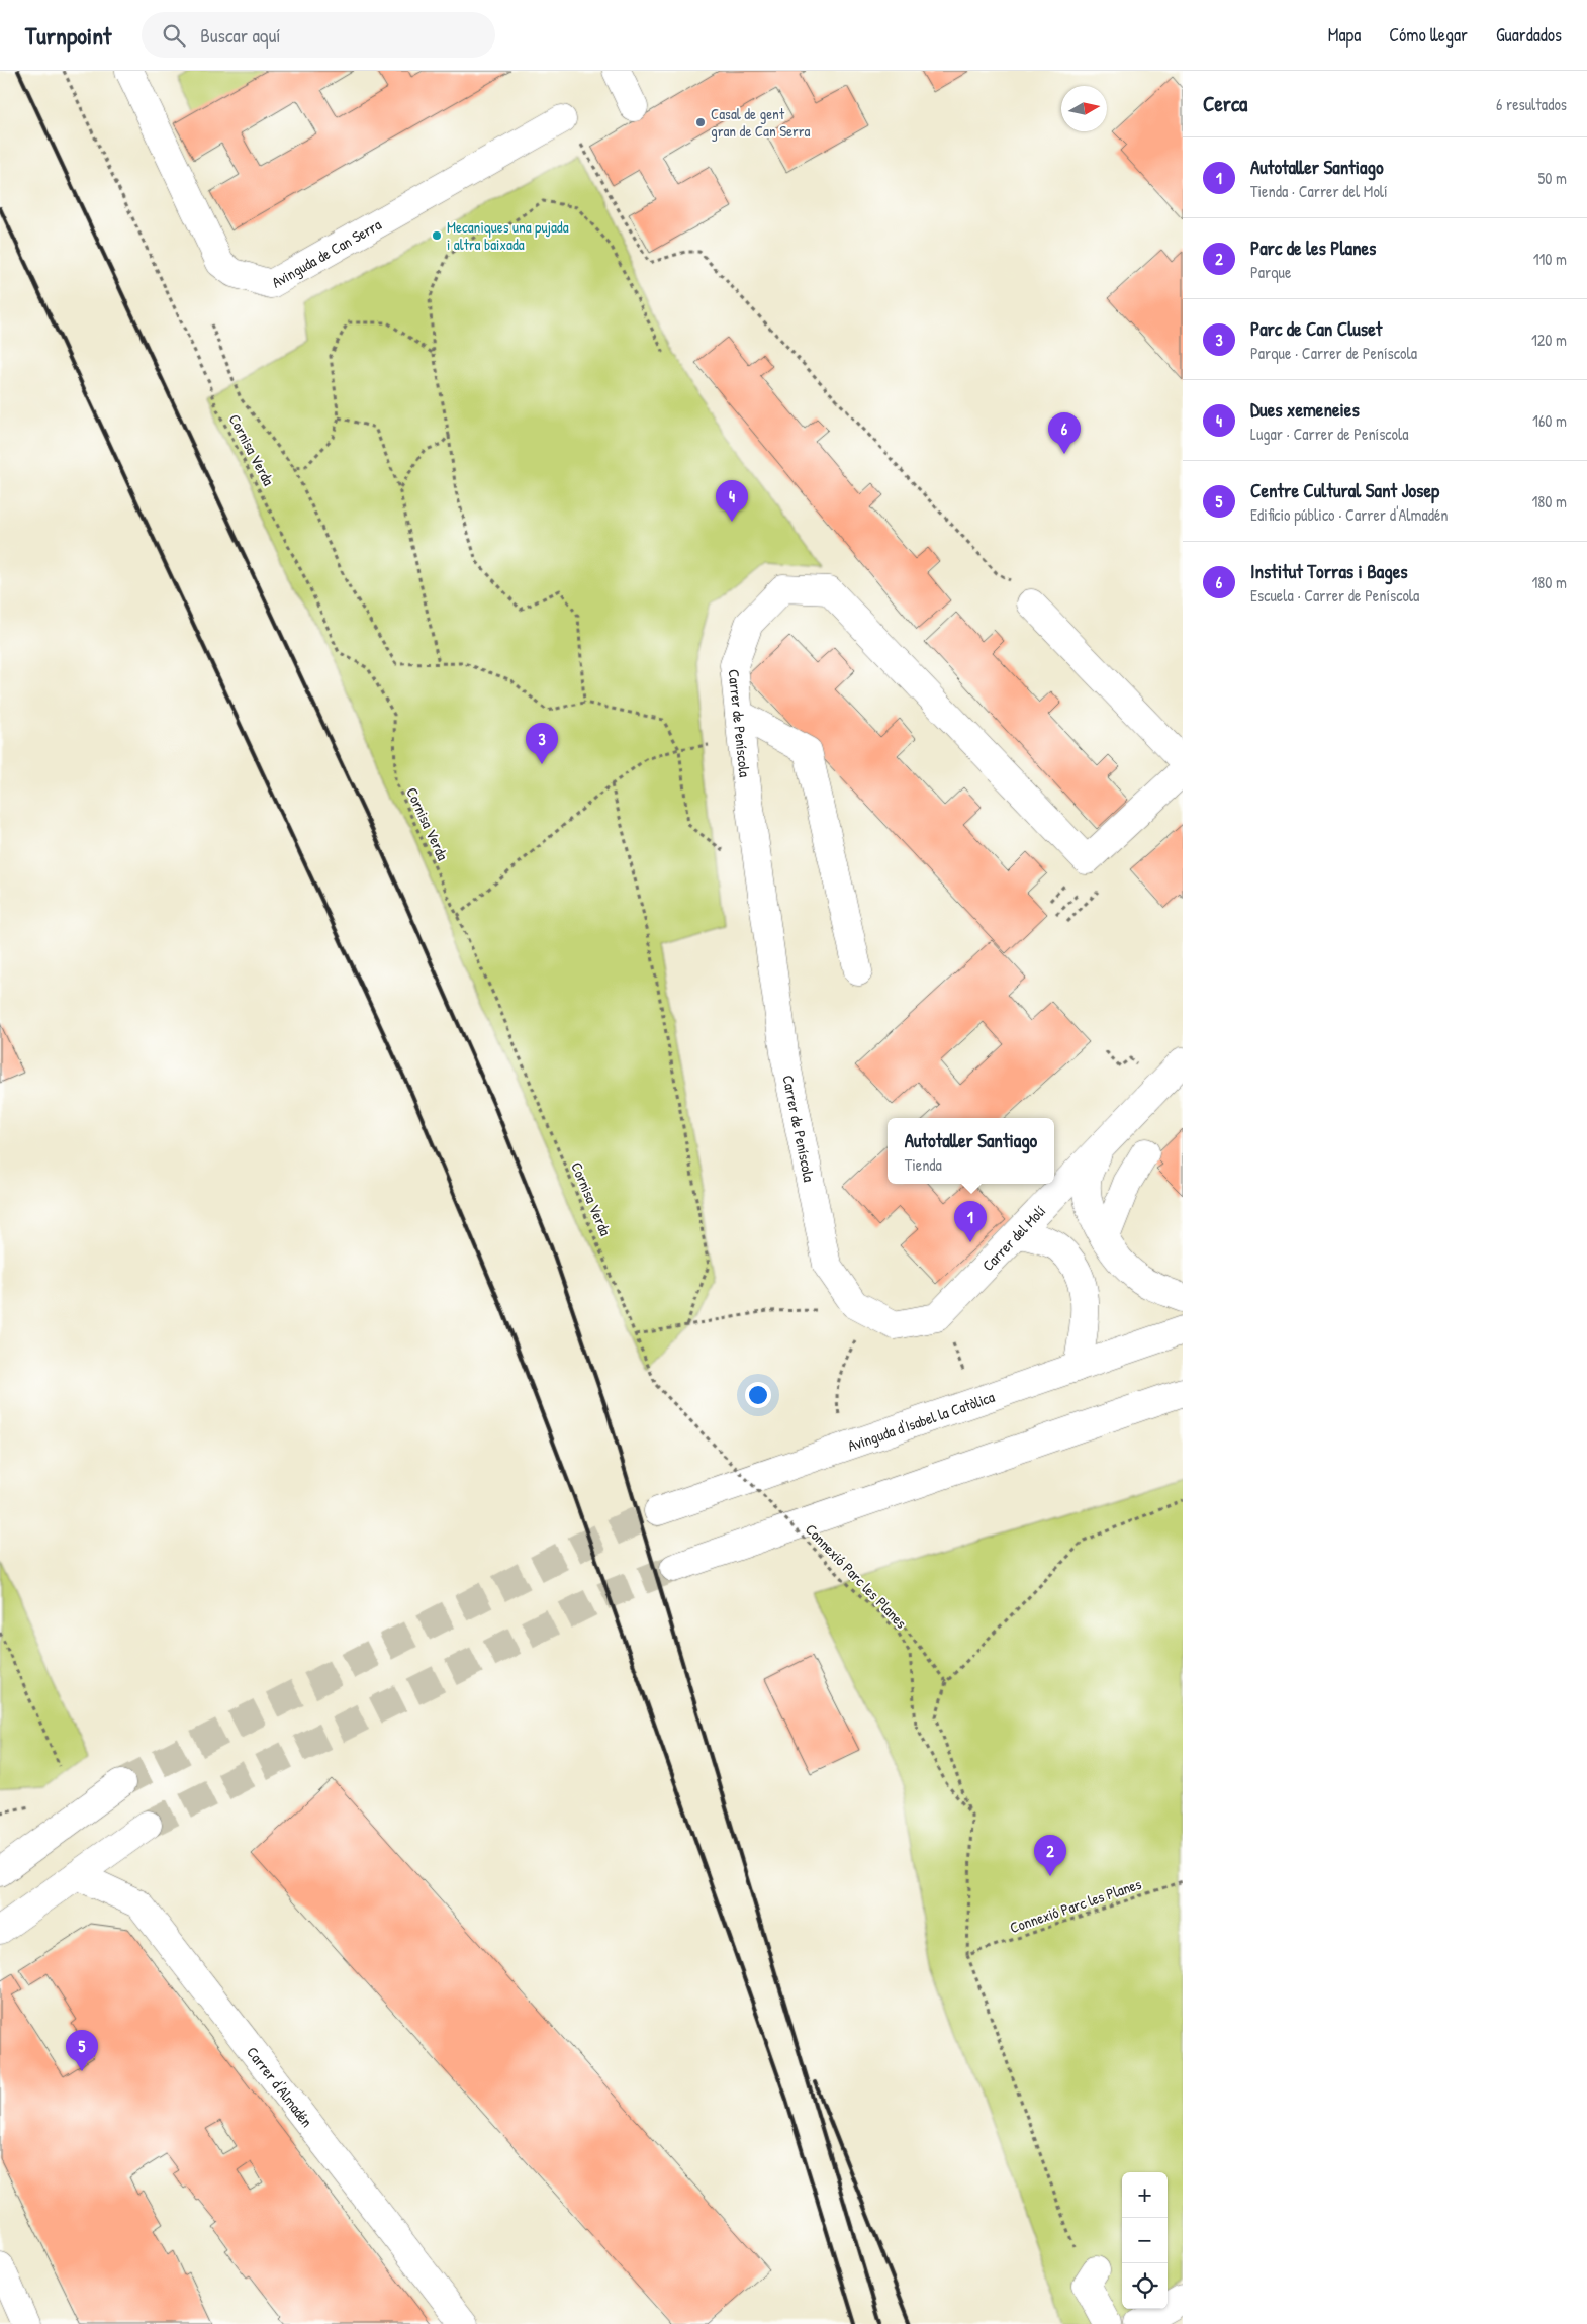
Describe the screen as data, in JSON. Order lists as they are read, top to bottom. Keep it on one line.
{"streets":{"street":["Avinguda de Can Serra","Carrer de Peníscola","Carrer del Molí","Avinguda d'Isabel la Catòlica","Carrer d'Almadén"],"path":["Cornisa Verda","Connexió Parc les Planes"]},"crossings":[["Cornisa Verda","Connexió Parc les Planes"],["Carrer de Peníscola","Carrer del Molí"]],"places":["Casal de gent gran de Can Serra","Mecaniques una pujada i altra baixada"],"north":"right","page":{"header":"Turnpoint","search":"Buscar aquí","nav":["Mapa","Cómo llegar","Guardados"],"heading":["Cerca","6 resultados"],"list":[{"mark":"1","name":"Autotaller Santiago","note":"Tienda · Carrer del Molí","value":"50 m"},{"mark":"2","name":"Parc de les Planes","note":"Parque","value":"110 m"},{"mark":"3","name":"Parc de Can Cluset","note":"Parque · Carrer de Peníscola","value":"120 m"},{"mark":"4","name":"Dues xemeneies","note":"Lugar · Carrer de Peníscola","value":"160 m"},{"mark":"5","name":"Centre Cultural Sant Josep","note":"Edificio público · Carrer d'Almadén","value":"180 m"},{"mark":"6","name":"Institut Torras i Bages","note":"Escuela · Carrer de Peníscola","value":"180 m"}],"pins":["6","4","3","1","2","5"],"popup":["Autotaller Santiago","Tienda"],"map_buttons":["+","−"]}}
